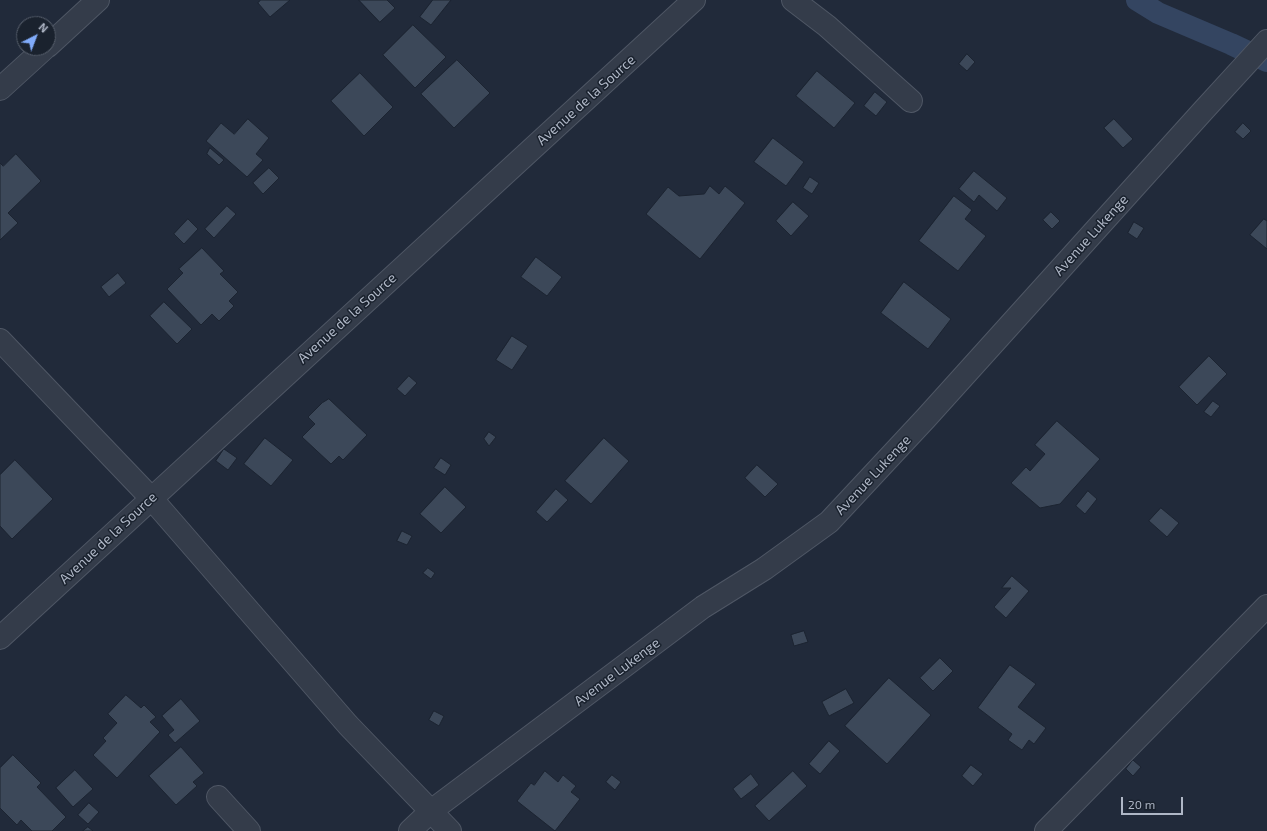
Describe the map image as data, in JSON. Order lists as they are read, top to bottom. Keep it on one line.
{"streets":{"street":["Avenue de la Source","Avenue Lukenge"]},"scale_bar":"20 m","north":"top right"}
